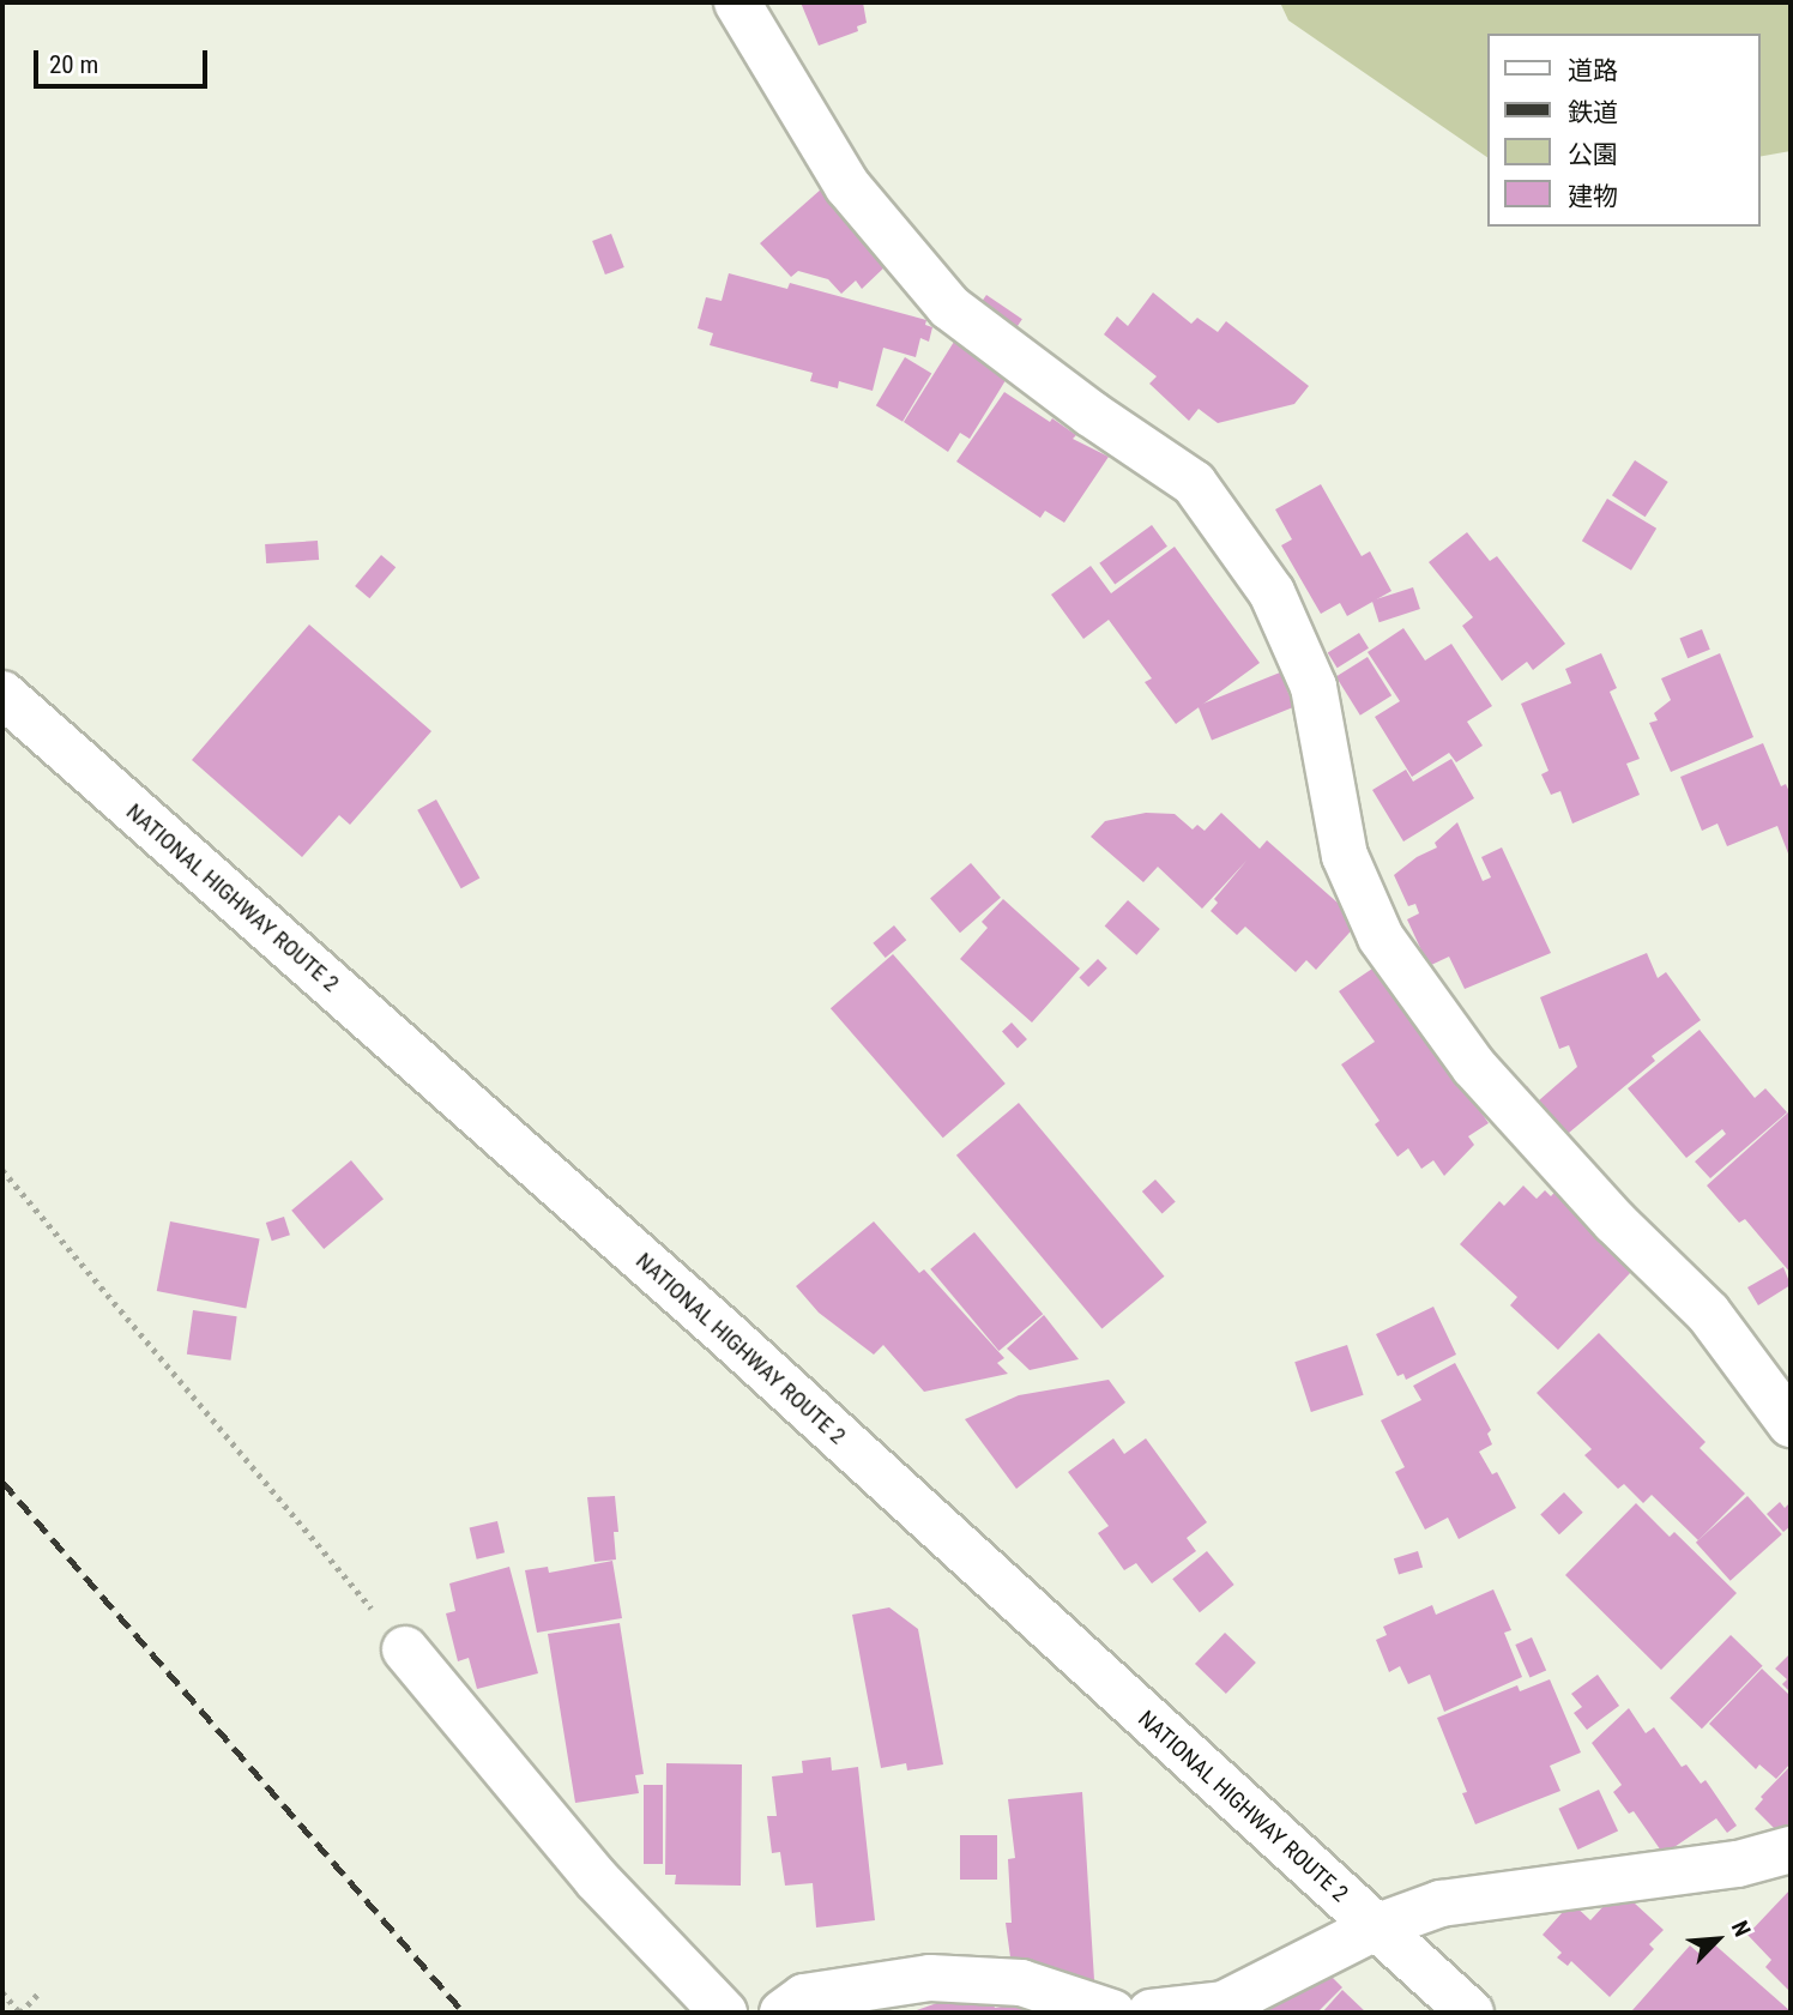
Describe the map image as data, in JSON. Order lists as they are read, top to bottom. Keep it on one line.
{"streets":{"main road":["NATIONAL HIGHWAY ROUTE 2"]},"legend":["道路","鉄道","公園","建物"],"scale_bar":"20 m","north":"top right"}
